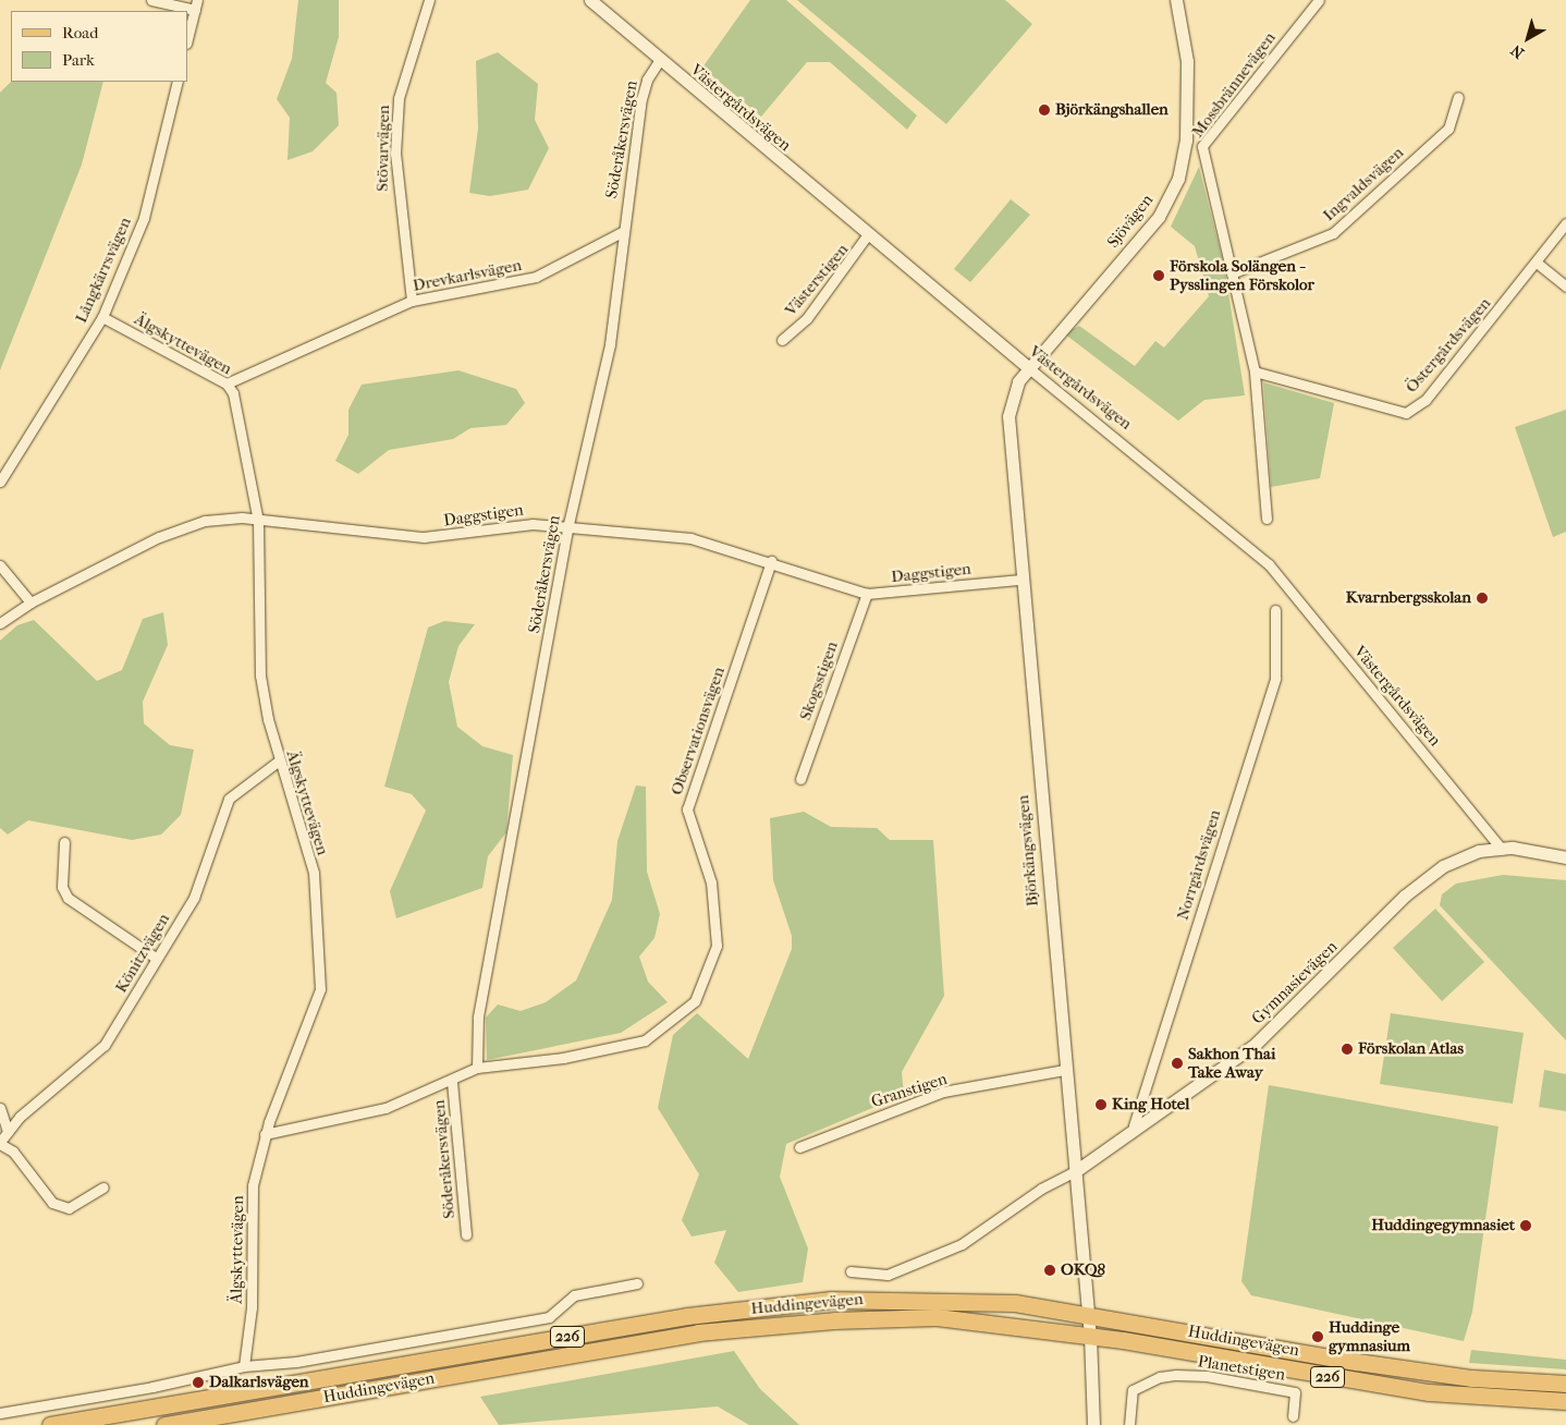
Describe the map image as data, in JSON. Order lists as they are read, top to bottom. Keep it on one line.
{"streets":{"main road":["Huddingevägen","226"],"street":["Mossbrännevägen","Västergårdsvägen","Söderåkersvägen","Stövarvägen","Ingvaldsvägen","Sjövägen","Långkärrsvägen","Drevkarlsvägen","Västerstigen","Älgskyttevägen","Östergårdsvägen","Daggstigen","Skogsstigen","Observationsvägen","Björkängsvägen","Norrgårdsvägen","Könitzvägen","Gymnasievägen","Granstigen","Planetstigen"]},"crossings":[["Mossbrännevägen","Ingvaldsvägen"],["Mossbrännevägen","Östergårdsvägen"],["Västergårdsvägen","Söderåkersvägen"],["Västergårdsvägen","Sjövägen"],["Västergårdsvägen","Västerstigen"],["Västergårdsvägen","Björkängsvägen"],["Västergårdsvägen","Gymnasievägen"],["Söderåkersvägen","Drevkarlsvägen"],["Söderåkersvägen","Älgskyttevägen"],["Söderåkersvägen","Daggstigen"],["Söderåkersvägen","Observationsvägen"],["Stövarvägen","Drevkarlsvägen"],["Sjövägen","Björkängsvägen"],["Långkärrsvägen","Älgskyttevägen"],["Drevkarlsvägen","Älgskyttevägen"],["Älgskyttevägen","Daggstigen"],["Älgskyttevägen","Könitzvägen"],["Daggstigen","Skogsstigen"],["Daggstigen","Observationsvägen"],["Daggstigen","Björkängsvägen"],["Björkängsvägen","Gymnasievägen"],["Björkängsvägen","Granstigen"],["Björkängsvägen","Huddingevägen"],["Norrgårdsvägen","Gymnasievägen"]],"places":["Björkängshallen","Förskola Solängen - Pysslingen Förskolor","Kvarnbergsskolan","Förskolan Atlas","Sakhon Thai Take Away","King Hotel","Huddingegymnasiet","OKQ8","Huddinge gymnasium","Dalkarlsvägen"],"legend":["Road","Park"],"north":"bottom left"}
